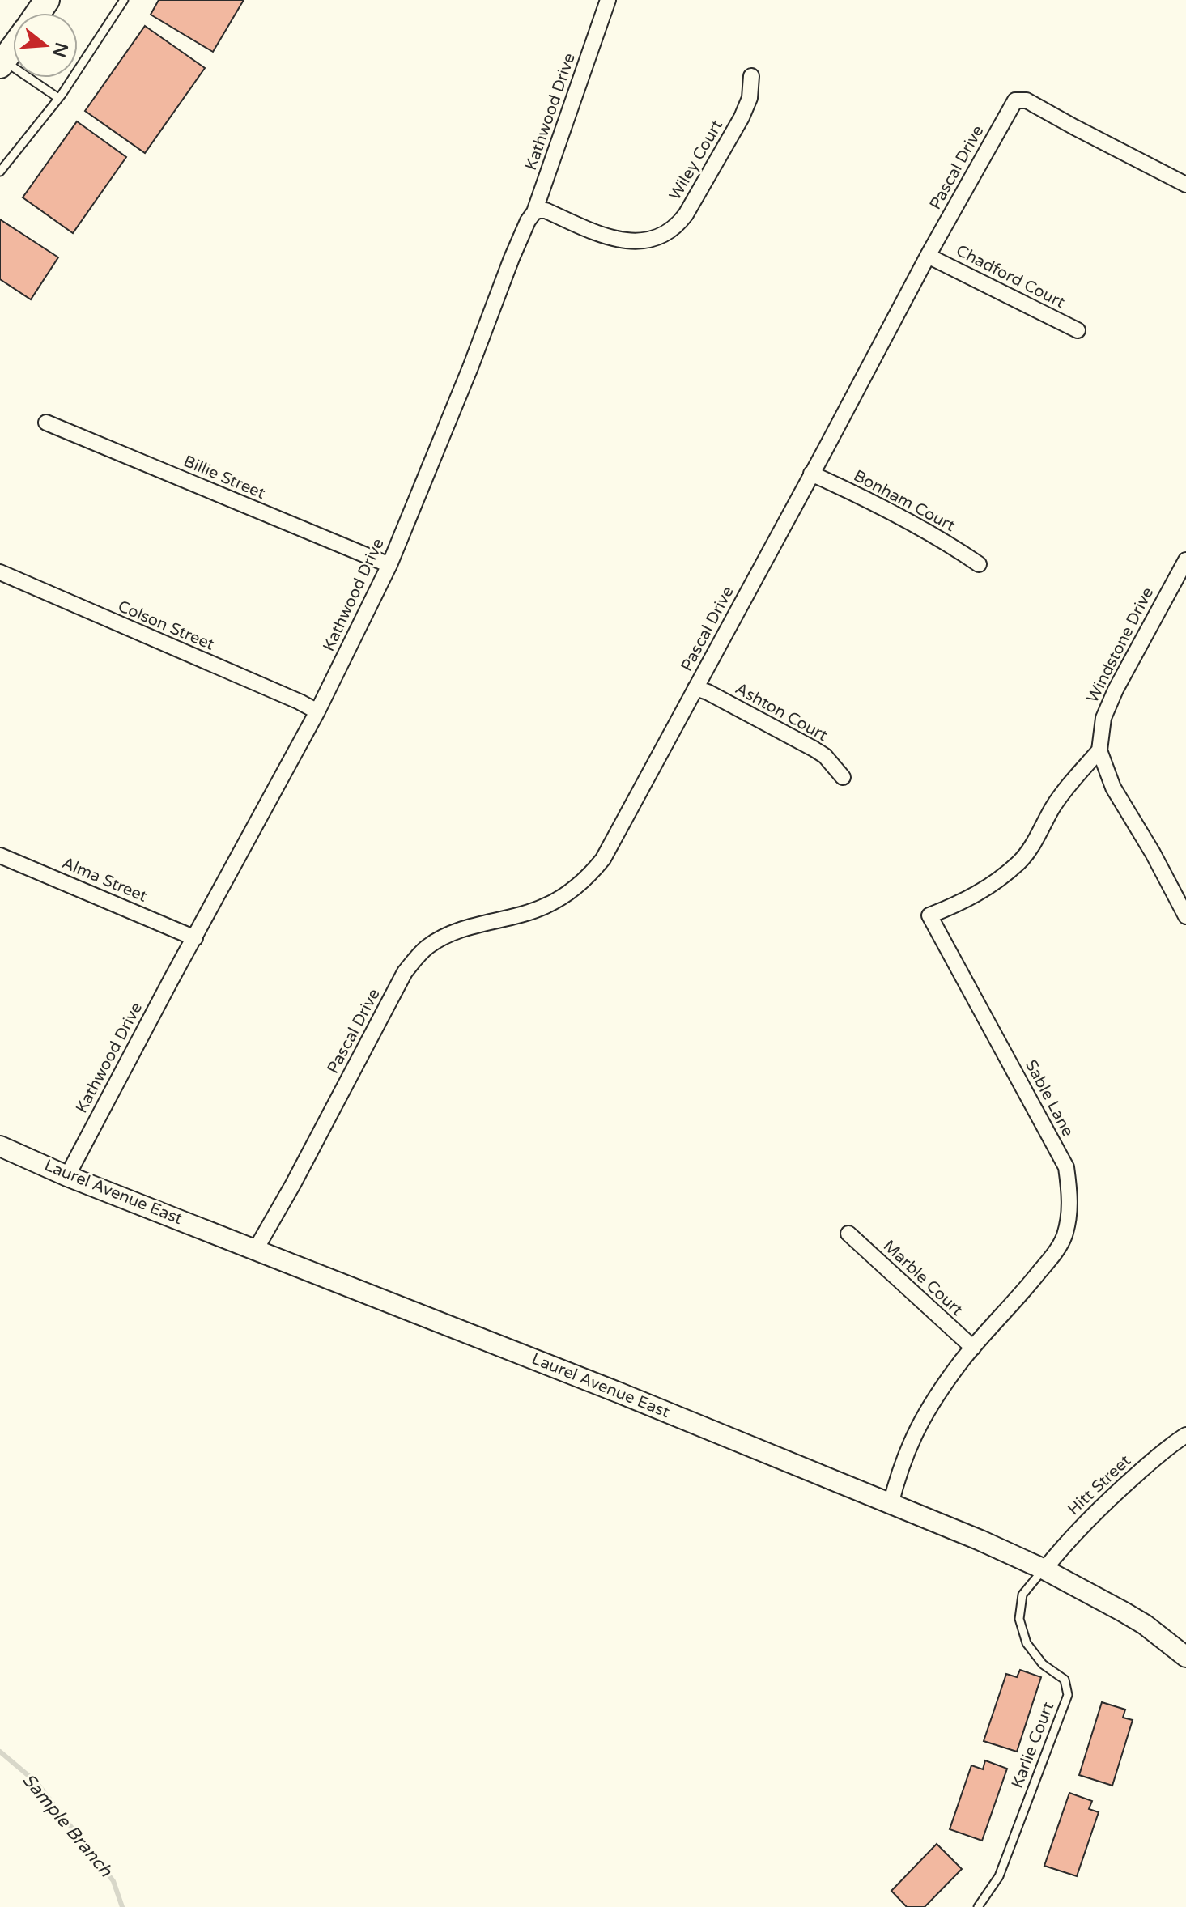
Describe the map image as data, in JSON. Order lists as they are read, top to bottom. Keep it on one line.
{"streets":{"street":["Kathwood Drive","Wiley Court","Pascal Drive","Chadford Court","Billie Street","Bonham Court","Colson Street","Windstone Drive","Ashton Court","Alma Street","Sable Lane","Laurel Avenue East","Marble Court","Hitt Street"],"lane":["Karlie Court"]},"crossings":[["Kathwood Drive","Wiley Court"],["Kathwood Drive","Billie Street"],["Kathwood Drive","Colson Street"],["Kathwood Drive","Alma Street"],["Kathwood Drive","Laurel Avenue East"],["Pascal Drive","Chadford Court"],["Pascal Drive","Bonham Court"],["Pascal Drive","Ashton Court"],["Pascal Drive","Laurel Avenue East"],["Windstone Drive","Sable Lane"],["Sable Lane","Laurel Avenue East"],["Sable Lane","Marble Court"],["Laurel Avenue East","Hitt Street"],["Laurel Avenue East","Karlie Court"],["Hitt Street","Karlie Court"]],"water":["Sample Branch"],"north":"right"}
